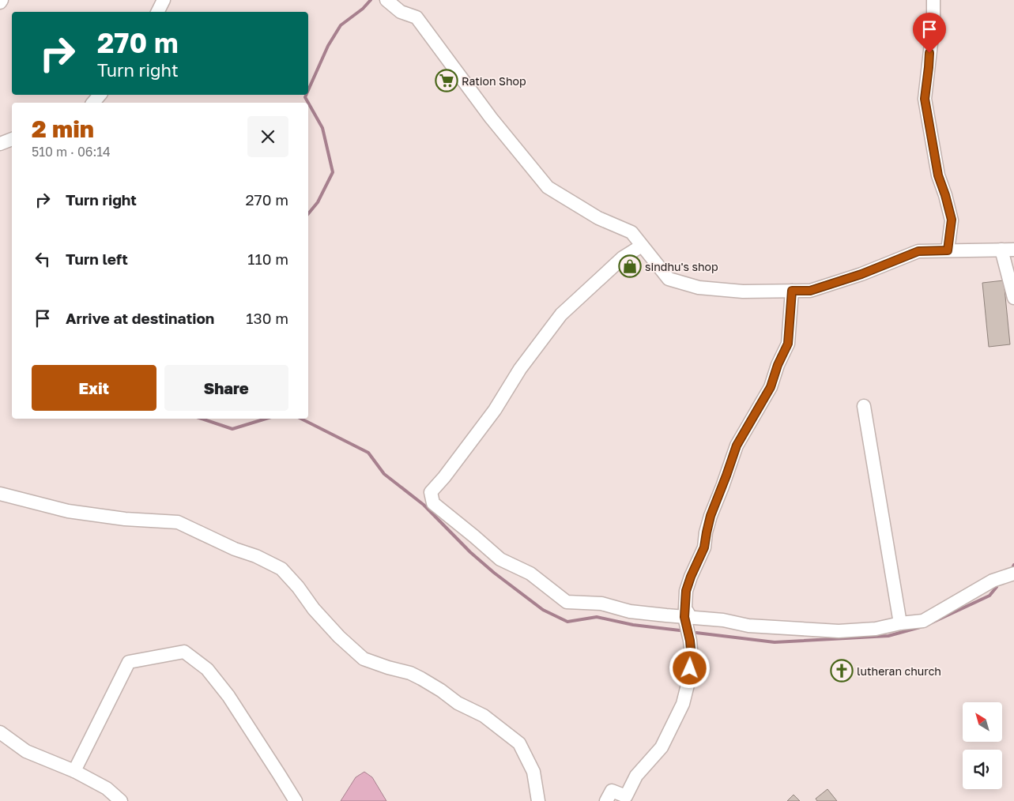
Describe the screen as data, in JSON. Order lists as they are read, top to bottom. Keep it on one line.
{"places":{"supermarket":["Ration Shop"],"shop":["sindhu's shop"],"church":["lutheran church"]},"north":"top left","page":{"turn":["270 m","Turn right"],"heading":["2 min","510 m · 06:14"],"list":[{"name":"Turn right","value":"270 m"},{"name":"Turn left","value":"110 m"},{"name":"Arrive at destination","value":"130 m"}],"buttons":["Exit","Share"]}}
